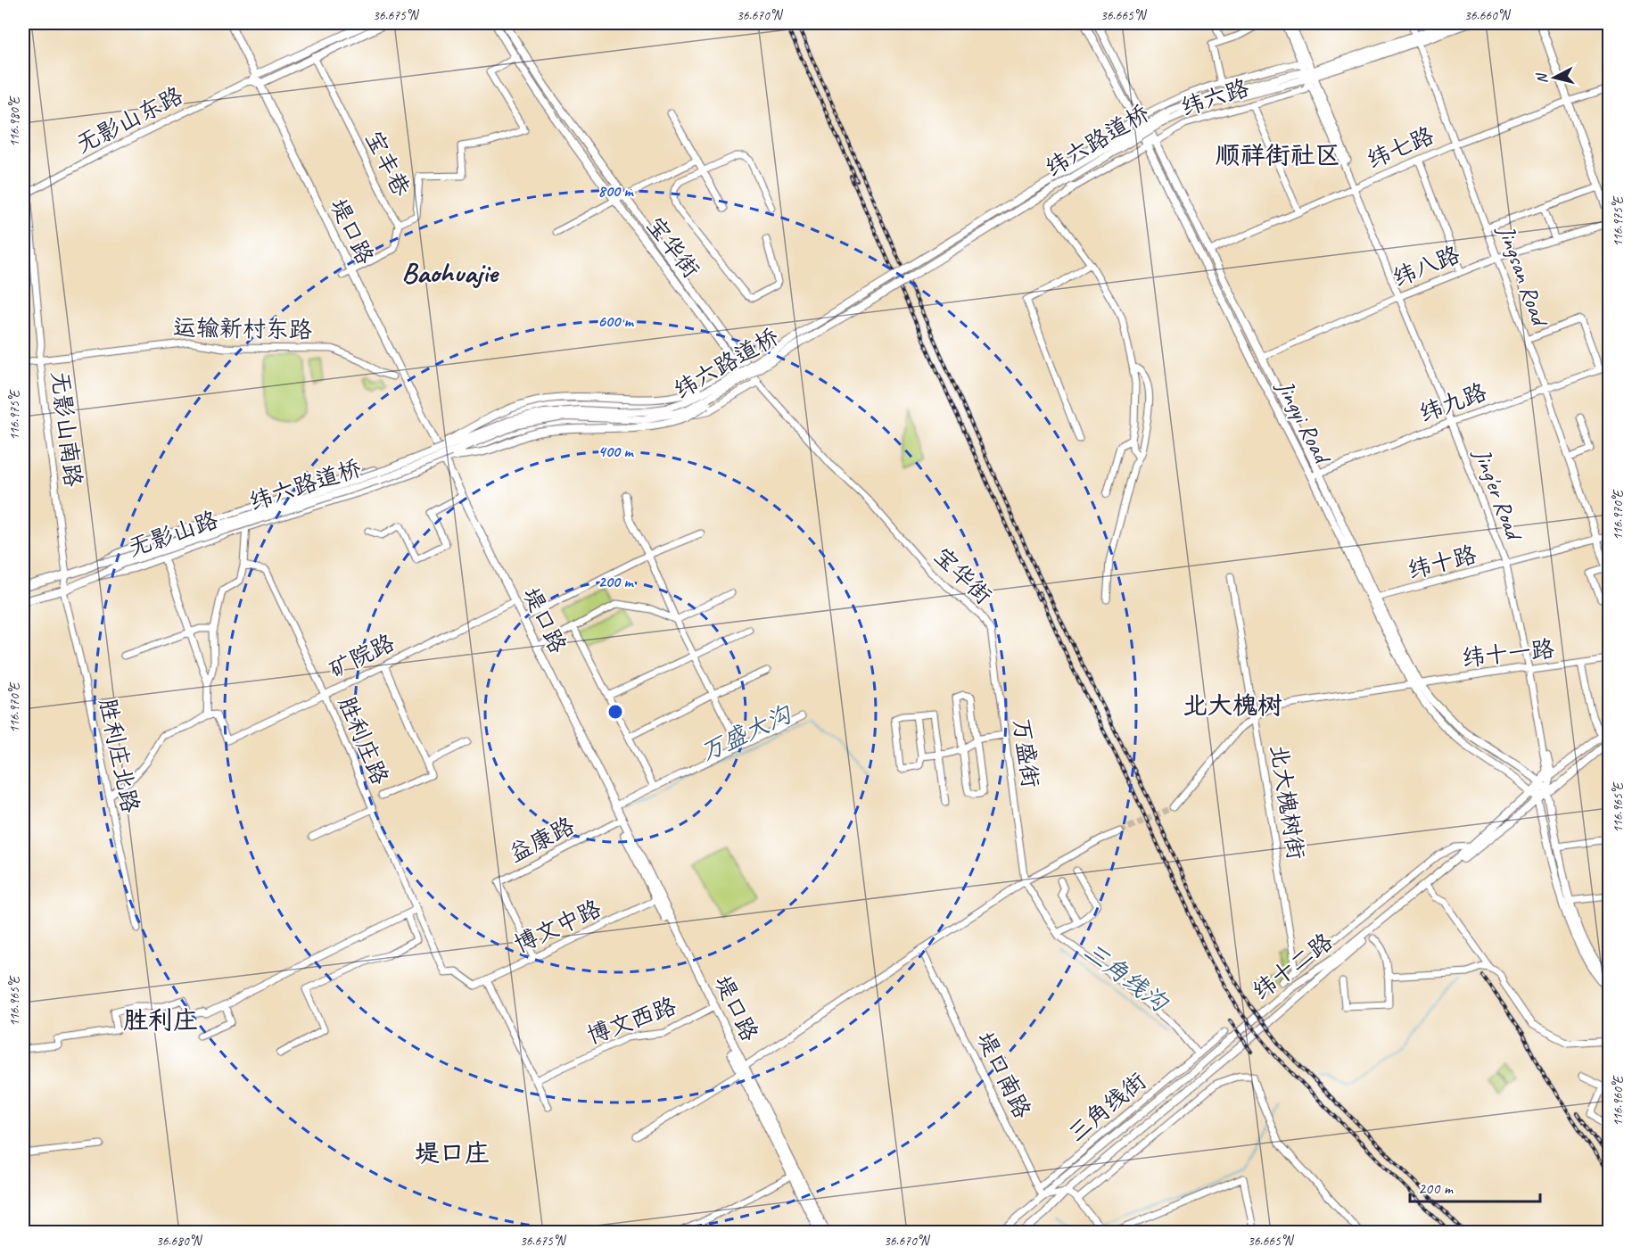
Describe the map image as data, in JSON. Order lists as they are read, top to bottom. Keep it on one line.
{"streets":{"main road":["纬六路","纬六路道桥","堤口路","宝华街","Jingyi Road","Jing'er Road","无影山路","纬十二路"],"street":["无影山东路","纬七路","宝丰巷","纬八路","Jingsan Road","运输新村东路","纬九路","无影山南路","纬十路","纬十一路","矿院路","胜利庄路","万盛街","胜利庄北路","北大槐树街","益康路","博文中路","博文西路","堤口南路","三角线街"]},"crossings":[["纬六路","纬六路道桥"],["纬六路","Jingsan Road"],["纬六路","Jingyi Road"],["纬六路","Jing'er Road"],["无影山东路","堤口路"],["无影山东路","无影山南路"],["纬六路道桥","Jing'er Road"],["纬六路道桥","无影山路"],["纬七路","Jingsan Road"],["纬七路","Jingyi Road"],["纬七路","Jing'er Road"],["宝丰巷","堤口路"],["堤口路","无影山路"],["堤口路","矿院路"],["堤口路","益康路"],["堤口路","博文中路"],["堤口路","博文西路"],["宝华街","万盛街"],["纬八路","Jingsan Road"],["纬八路","Jingyi Road"],["纬八路","Jing'er Road"],["Jingsan Road","纬九路"],["Jingsan Road","纬十路"],["运输新村东路","无影山南路"],["纬九路","Jingyi Road"],["纬九路","Jing'er Road"],["Jingyi Road","Jing'er Road"],["Jingyi Road","纬十路"],["Jingyi Road","纬十一路"],["Jingyi Road","纬十二路"],["无影山南路","无影山路"],["无影山南路","胜利庄北路"],["Jing'er Road","纬十路"],["Jing'er Road","纬十一路"],["Jing'er Road","纬十二路"],["无影山路","胜利庄北路"],["纬十一路","北大槐树街"],["矿院路","胜利庄路"],["胜利庄路","博文中路"],["益康路","博文中路"],["纬十二路","堤口南路"],["堤口南路","三角线街"]],"districts":["顺祥街社区","Baohuajie","北大槐树","胜利庄","堤口庄"],"water":["万盛大沟","三角线沟"],"scale_bar":"200 m","north":"left","coordinates":["36.675°N","36.670°N","36.665°N","36.660°N","116.980°E","116.975°E","116.970°E","116.965°E","116.960°E","36.680°N"],"rings":["800 m","600 m","400 m","200 m"]}
